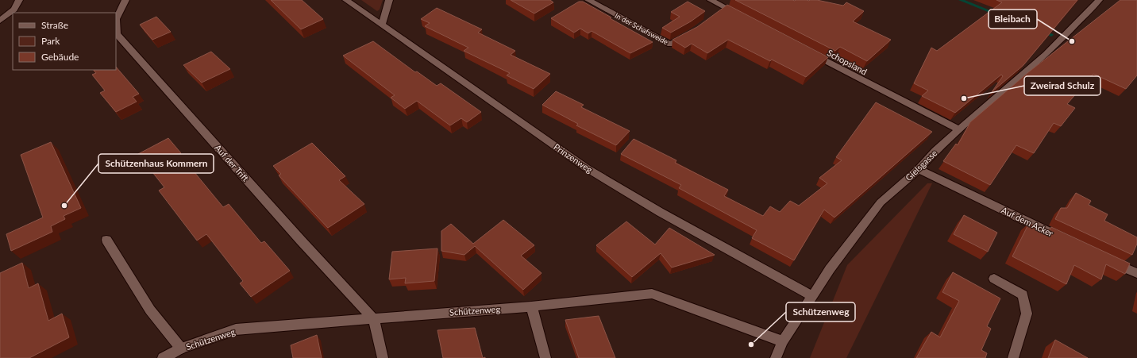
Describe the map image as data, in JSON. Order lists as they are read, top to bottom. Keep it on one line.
{"streets":{"street":["In der Schafsweide","Schopsland","Prinzenweg","Auf der Trift","Gielsgasse","Auf dem Acker","Schützenweg"]},"crossings":[["Schopsland","Gielsgasse"],["Prinzenweg","Gielsgasse"],["Auf der Trift","Schützenweg"],["Gielsgasse","Auf dem Acker"],["Gielsgasse","Schützenweg"]],"places":["Bleibach","Zweirad Schulz","Schützenhaus Kommern","Schützenweg"],"legend":["Straße","Park","Gebäude"]}
